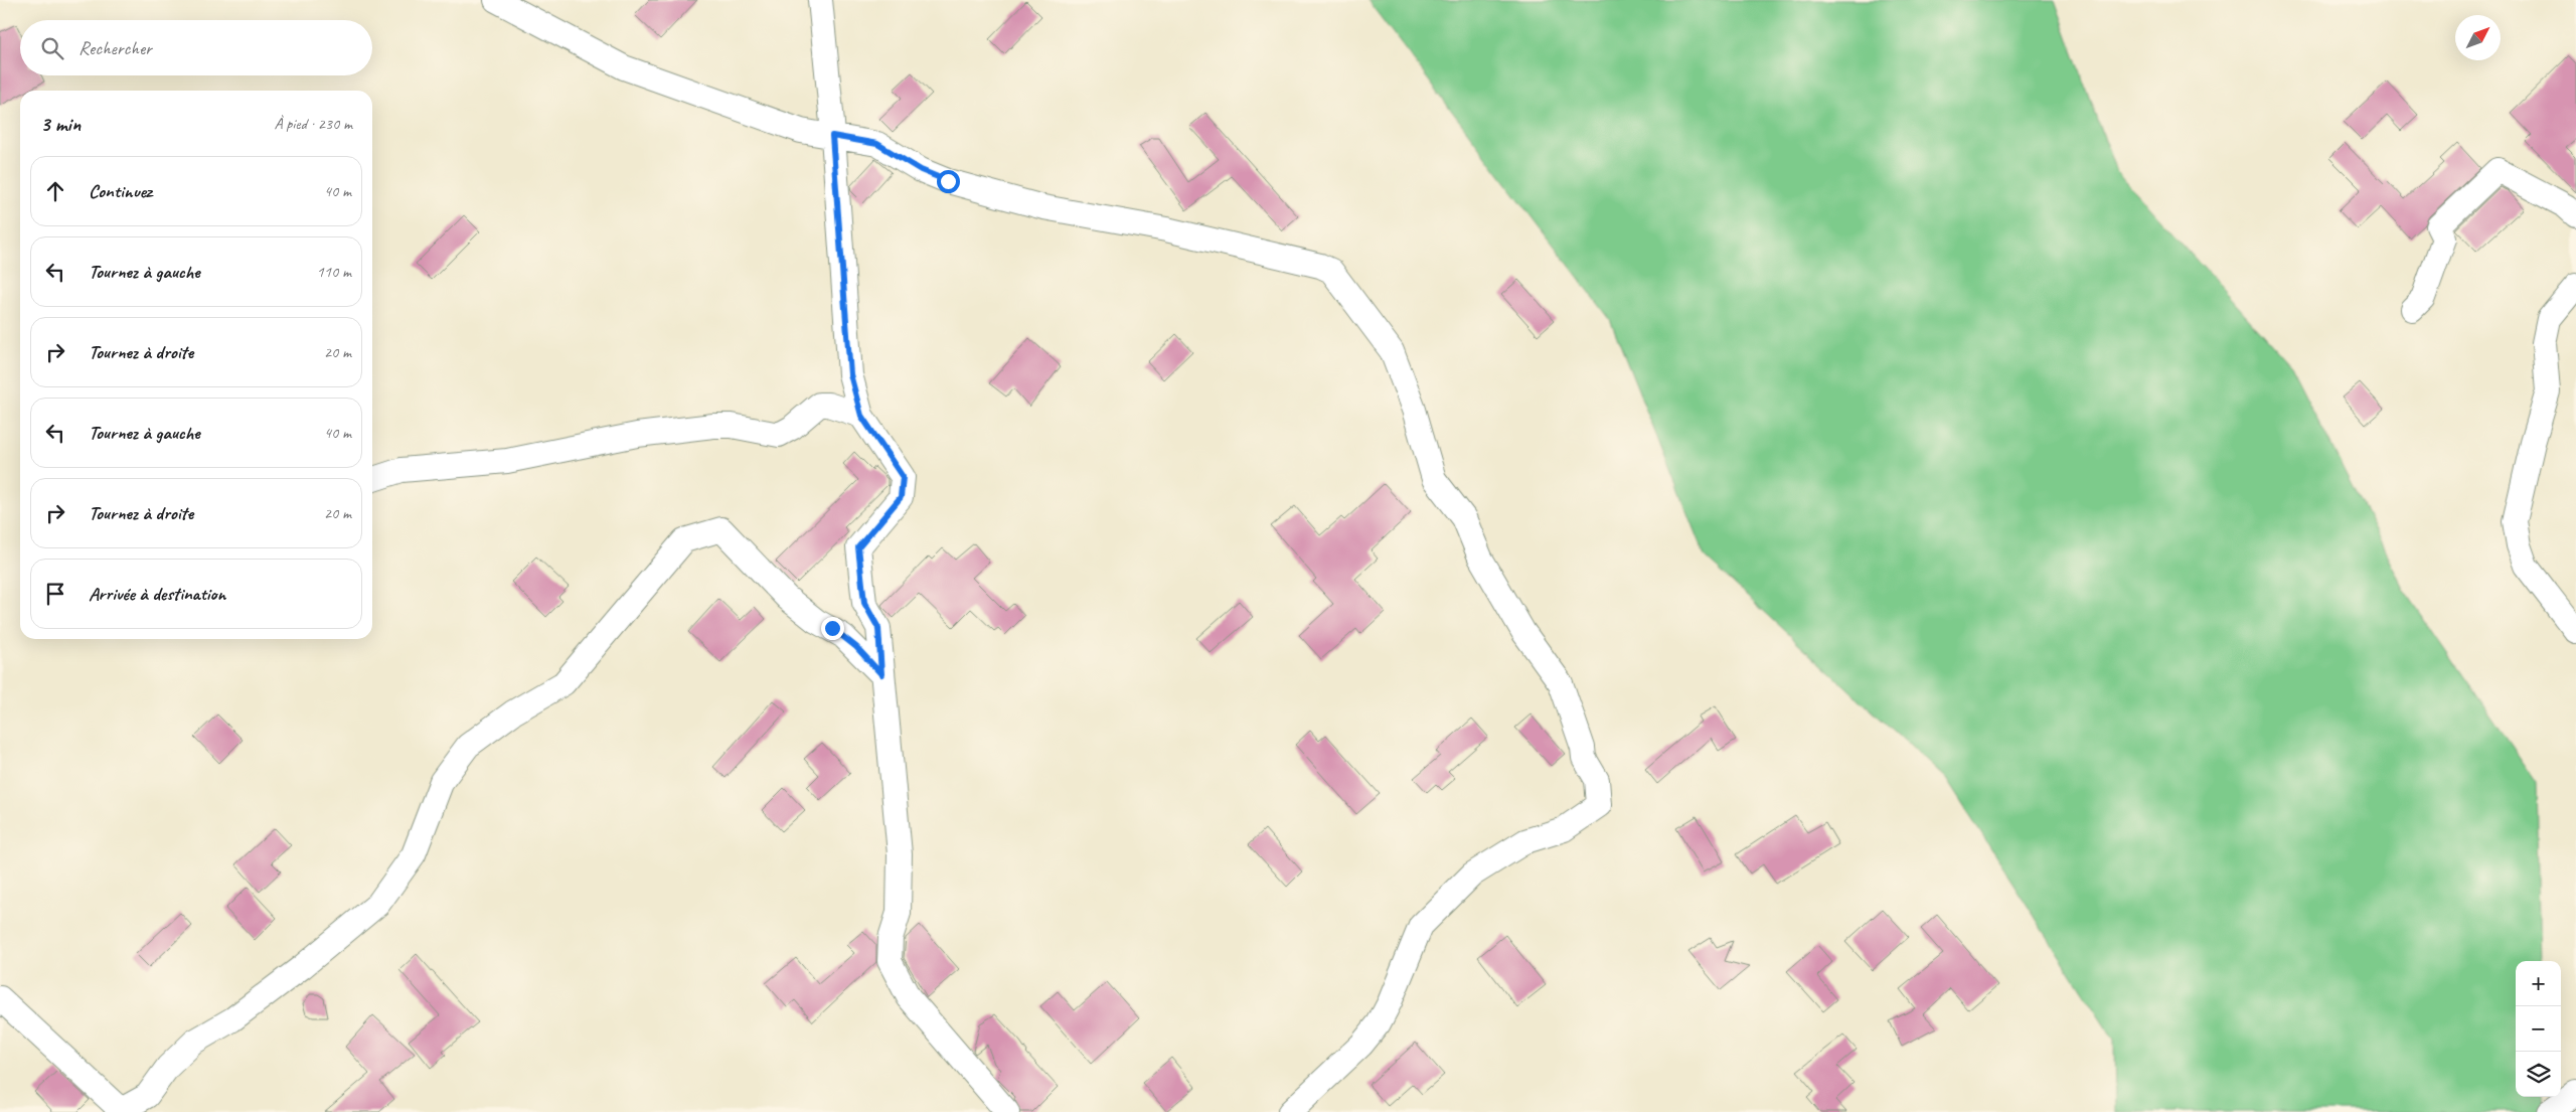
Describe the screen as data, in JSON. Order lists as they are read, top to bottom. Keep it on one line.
{"north":"top right","page":{"search":"Rechercher","heading":["3 min","À pied · 230 m"],"list":[["Continuez","40 m"],["Tournez à gauche","110 m"],["Tournez à droite","20 m"],["Tournez à gauche","40 m"],["Tournez à droite","20 m"],"Arrivée à destination"],"map_buttons":["+","−"]}}
